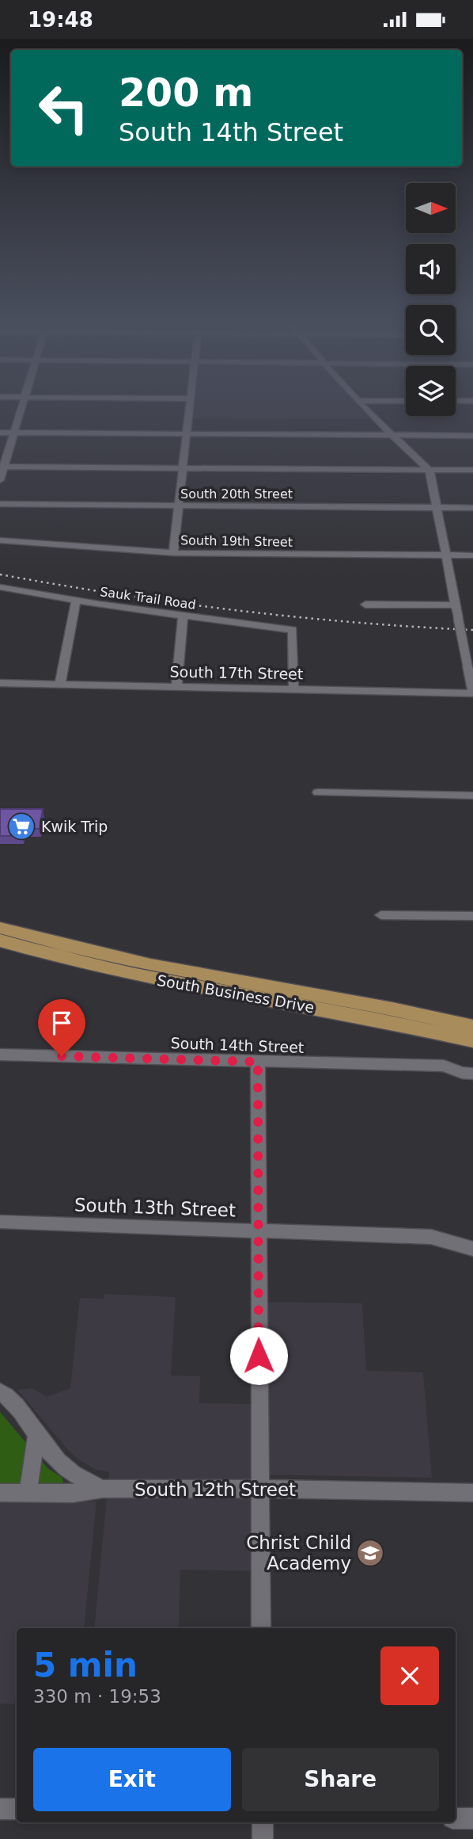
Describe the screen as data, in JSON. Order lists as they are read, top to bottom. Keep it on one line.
{"streets":{"main road":["South Business Drive"],"street":["South 20th Street","South 19th Street","Sauk Trail Road","South 17th Street","South 14th Street","South 13th Street","South 12th Street"]},"crossings":[["Sauk Trail Road","South 17th Street"]],"places":{"supermarket":["Kwik Trip"],"school or university":["Christ Child Academy"]},"north":"right","page":{"status":"19:48","turn":["200 m","South 14th Street"],"heading":["5 min","330 m · 19:53"],"buttons":["Exit","Share"]}}
